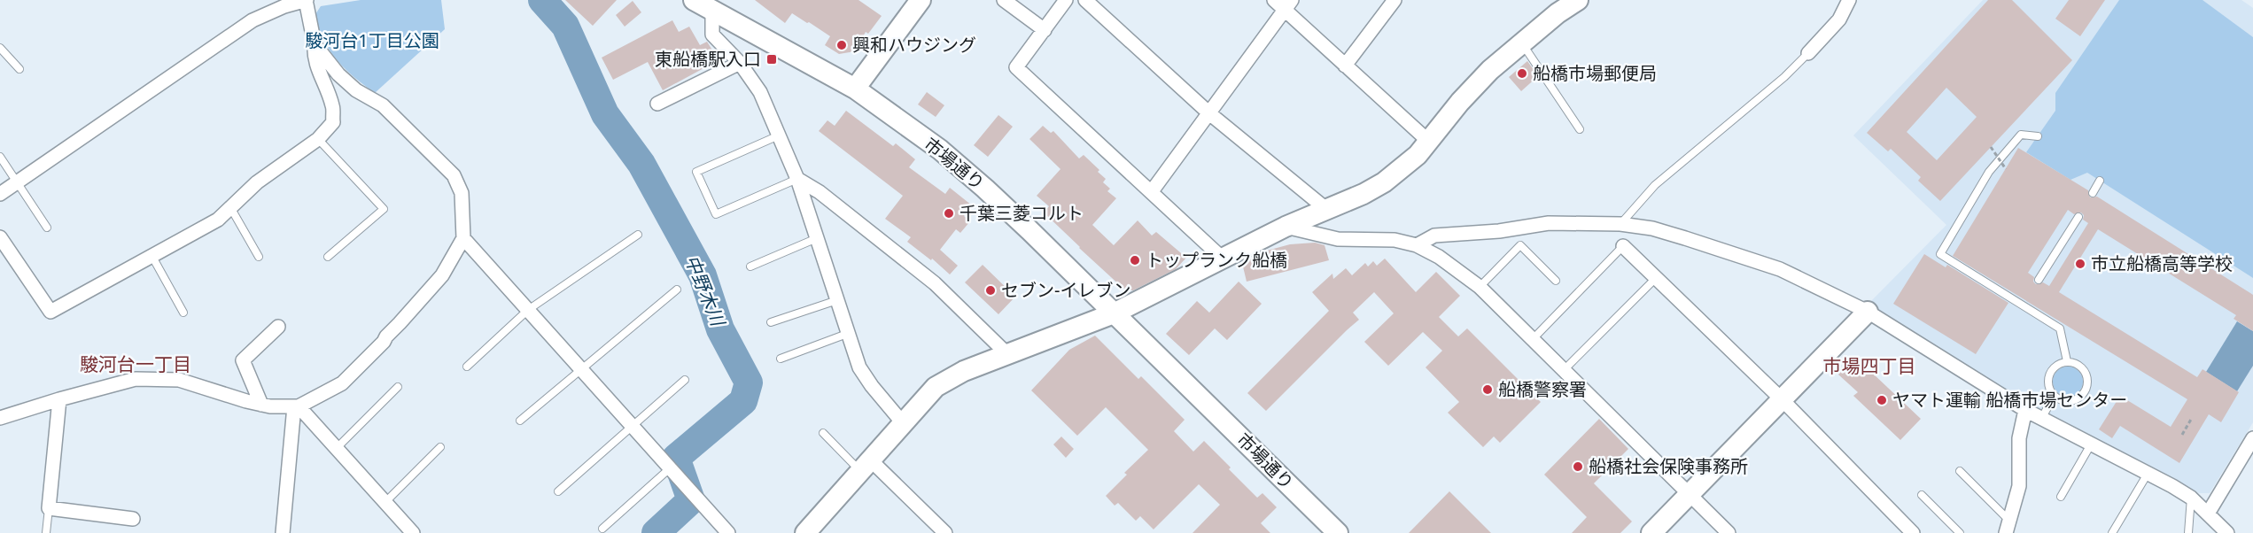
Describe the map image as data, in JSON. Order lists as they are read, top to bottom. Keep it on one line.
{"streets":{"street":["市場通り"]},"districts":["駿河台一丁目","市場四丁目"],"water":["中野木川"],"parks":["駿河台1丁目公園"],"places":{"other":["興和ハウジング","船橋市場郵便局","千葉三菱コルト","トップランク船橋","市立船橋高等学校","セブン-イレブン","船橋警察署","ヤマト運輸 船橋市場センター","船橋社会保険事務所"],"transit":["東船橋駅入口"]}}
